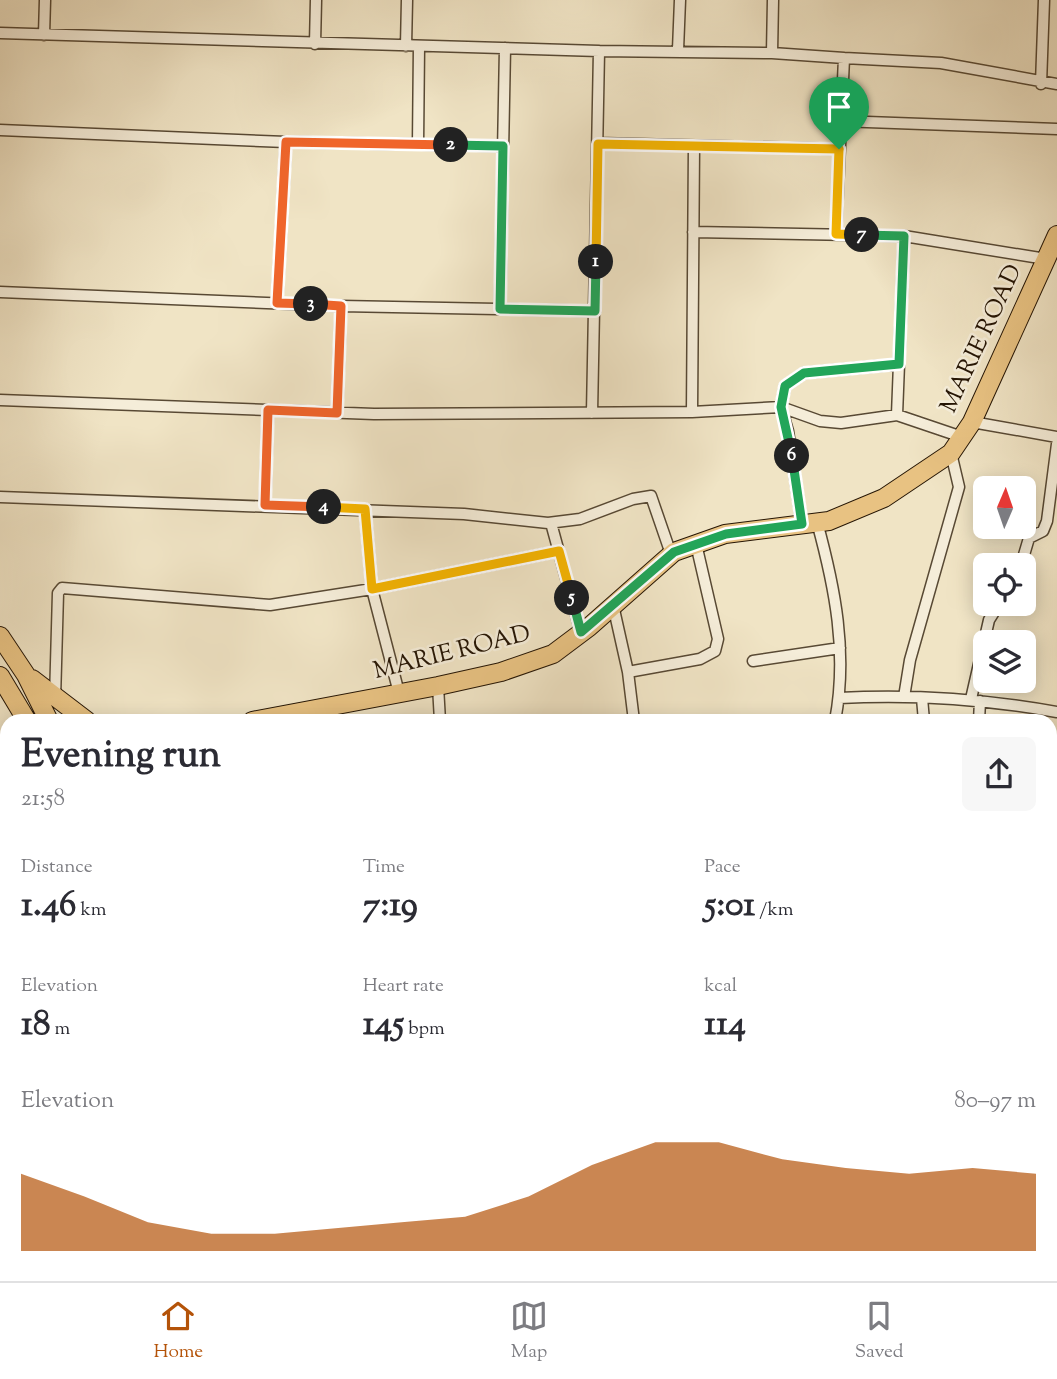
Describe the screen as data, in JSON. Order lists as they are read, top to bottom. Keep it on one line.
{"streets":{"main road":["MARIE ROAD"]},"north":"top","page":{"pins":["2","7","1","3","6","4","5"],"heading":["Evening run","21:58"],"stats":[["Distance","1.46 km"],["Time","7:19"],["Pace","5:01 /km"],["Elevation","18 m"],["Heart rate","145 bpm"],["kcal","114"]],"chart":["Elevation","80–97 m"],"tabs":["Home","Map","Saved"]}}
